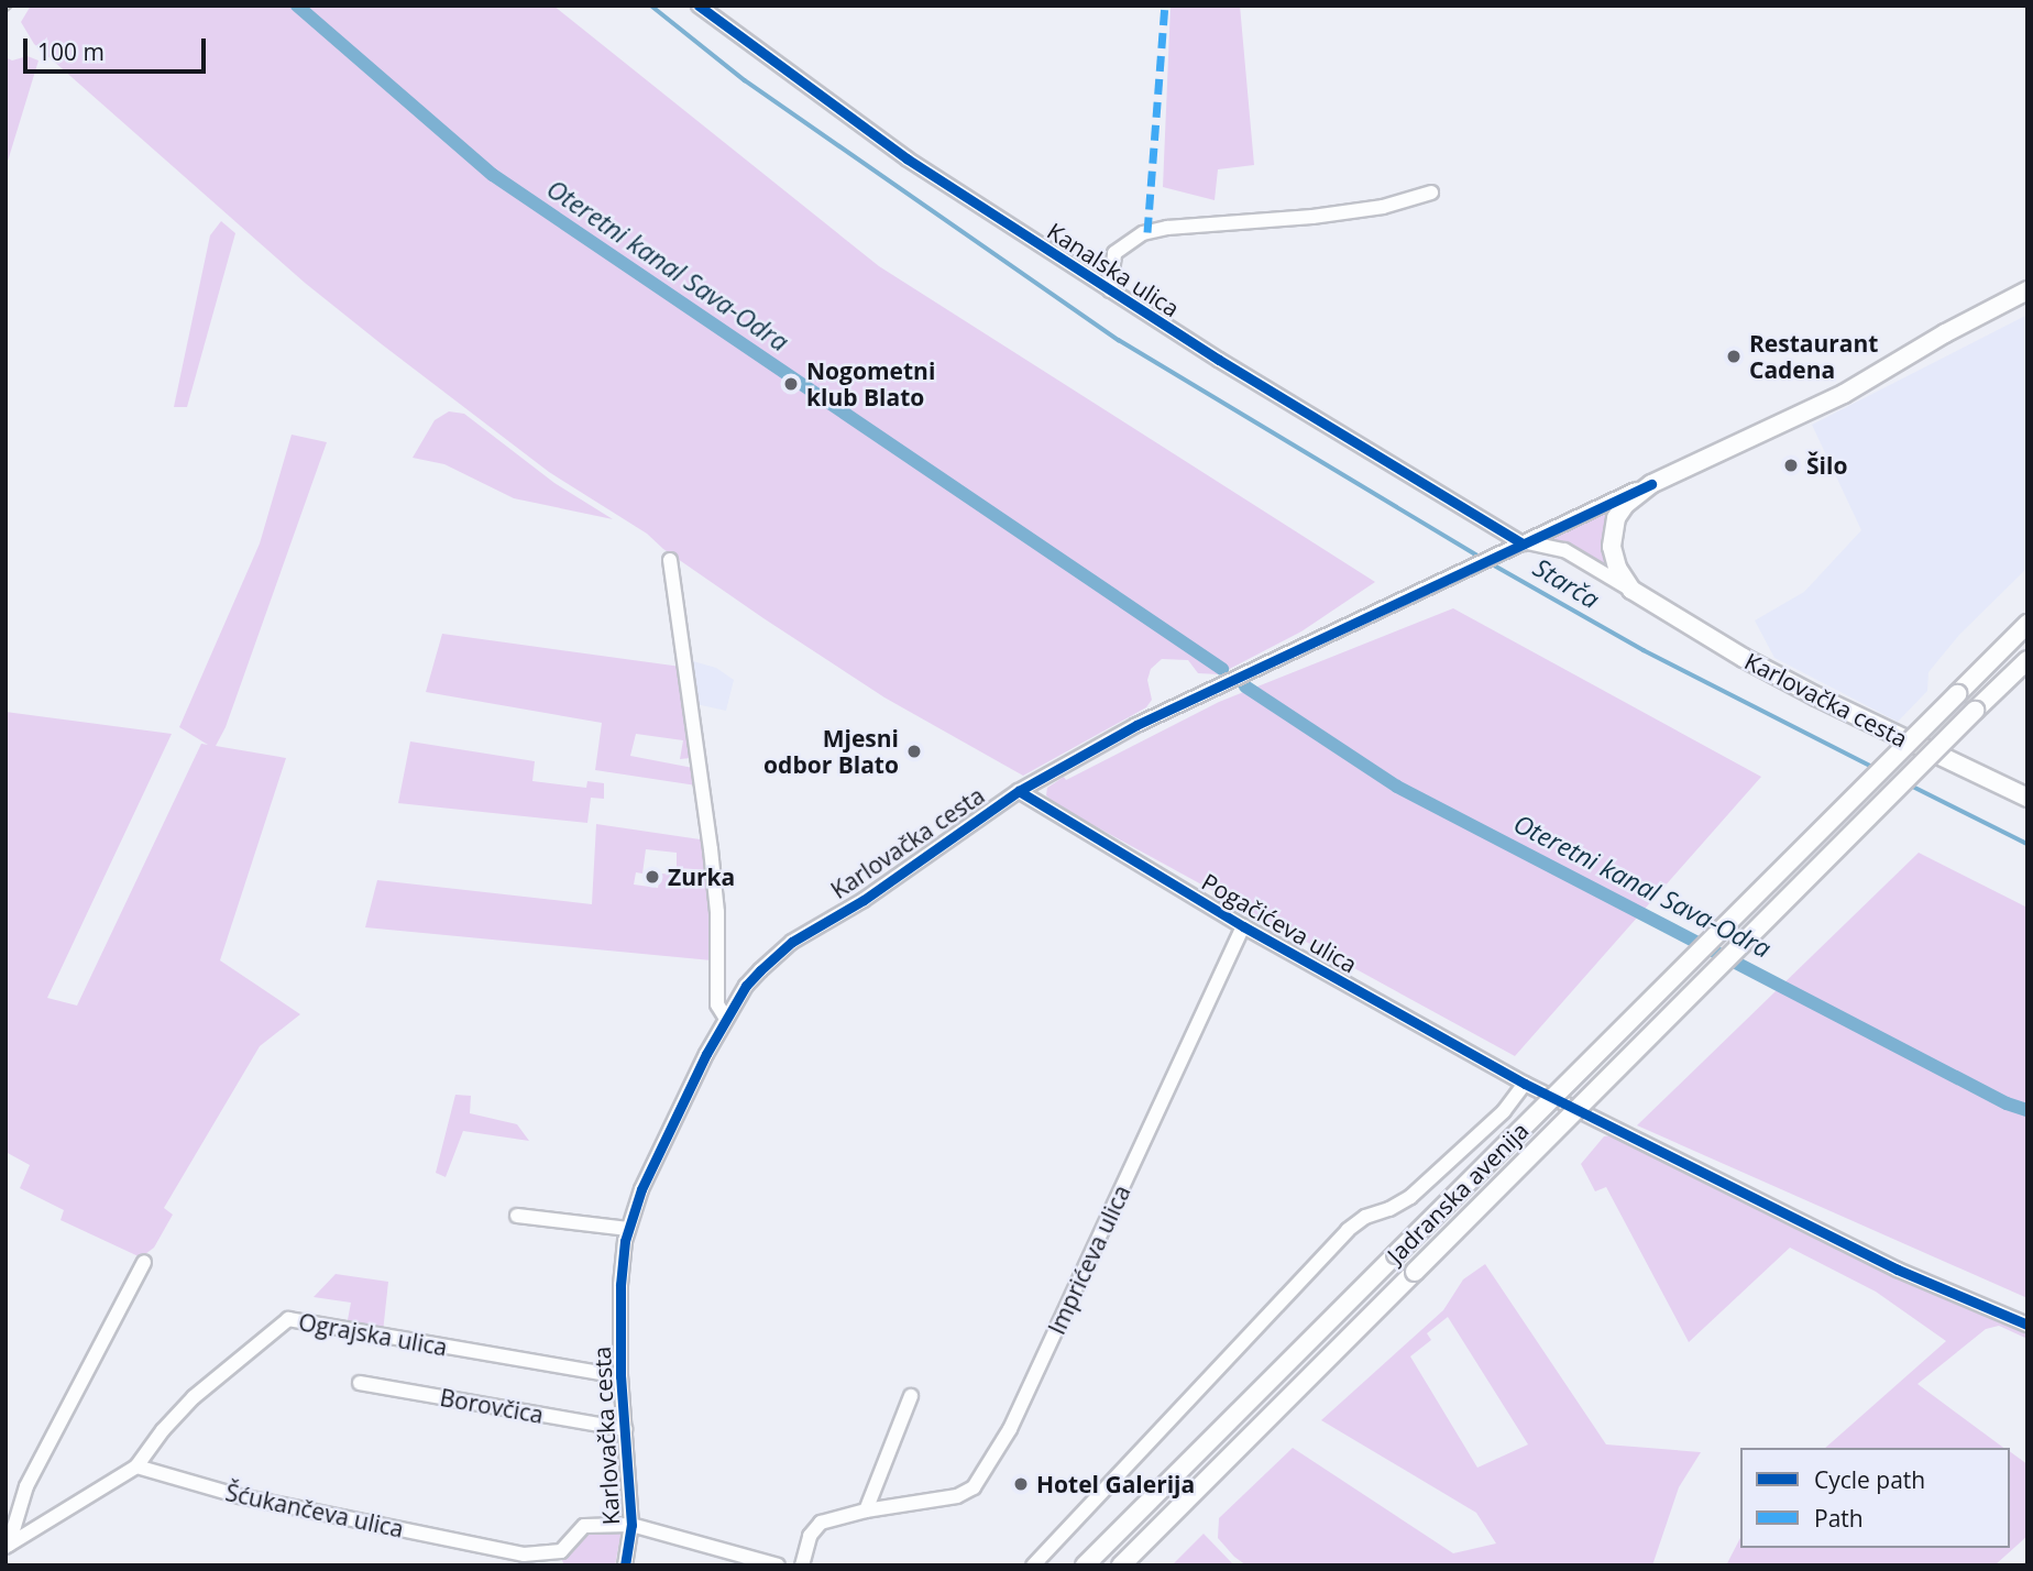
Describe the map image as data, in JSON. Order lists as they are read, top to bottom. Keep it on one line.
{"streets":{"main road":["Karlovačka cesta","Jadranska avenija"],"street":["Kanalska ulica","Pogačićeva ulica","Imprićeva ulica","Ograjska ulica","Borovčica","Šćukančeva ulica"]},"crossings":[["Kanalska ulica","Karlovačka cesta"],["Karlovačka cesta","Pogačićeva ulica"],["Karlovačka cesta","Ograjska ulica"],["Karlovačka cesta","Borovčica"],["Karlovačka cesta","Šćukančeva ulica"],["Pogačićeva ulica","Imprićeva ulica"],["Ograjska ulica","Šćukančeva ulica"]],"water":["Oteretni kanal Sava-Odra","Starča"],"places":["Restaurant Cadena","Nogometni klub Blato","Šilo","Mjesni odbor Blato","Zurka","Hotel Galerija"],"legend":["Cycle path","Path"],"scale_bar":"100 m"}
